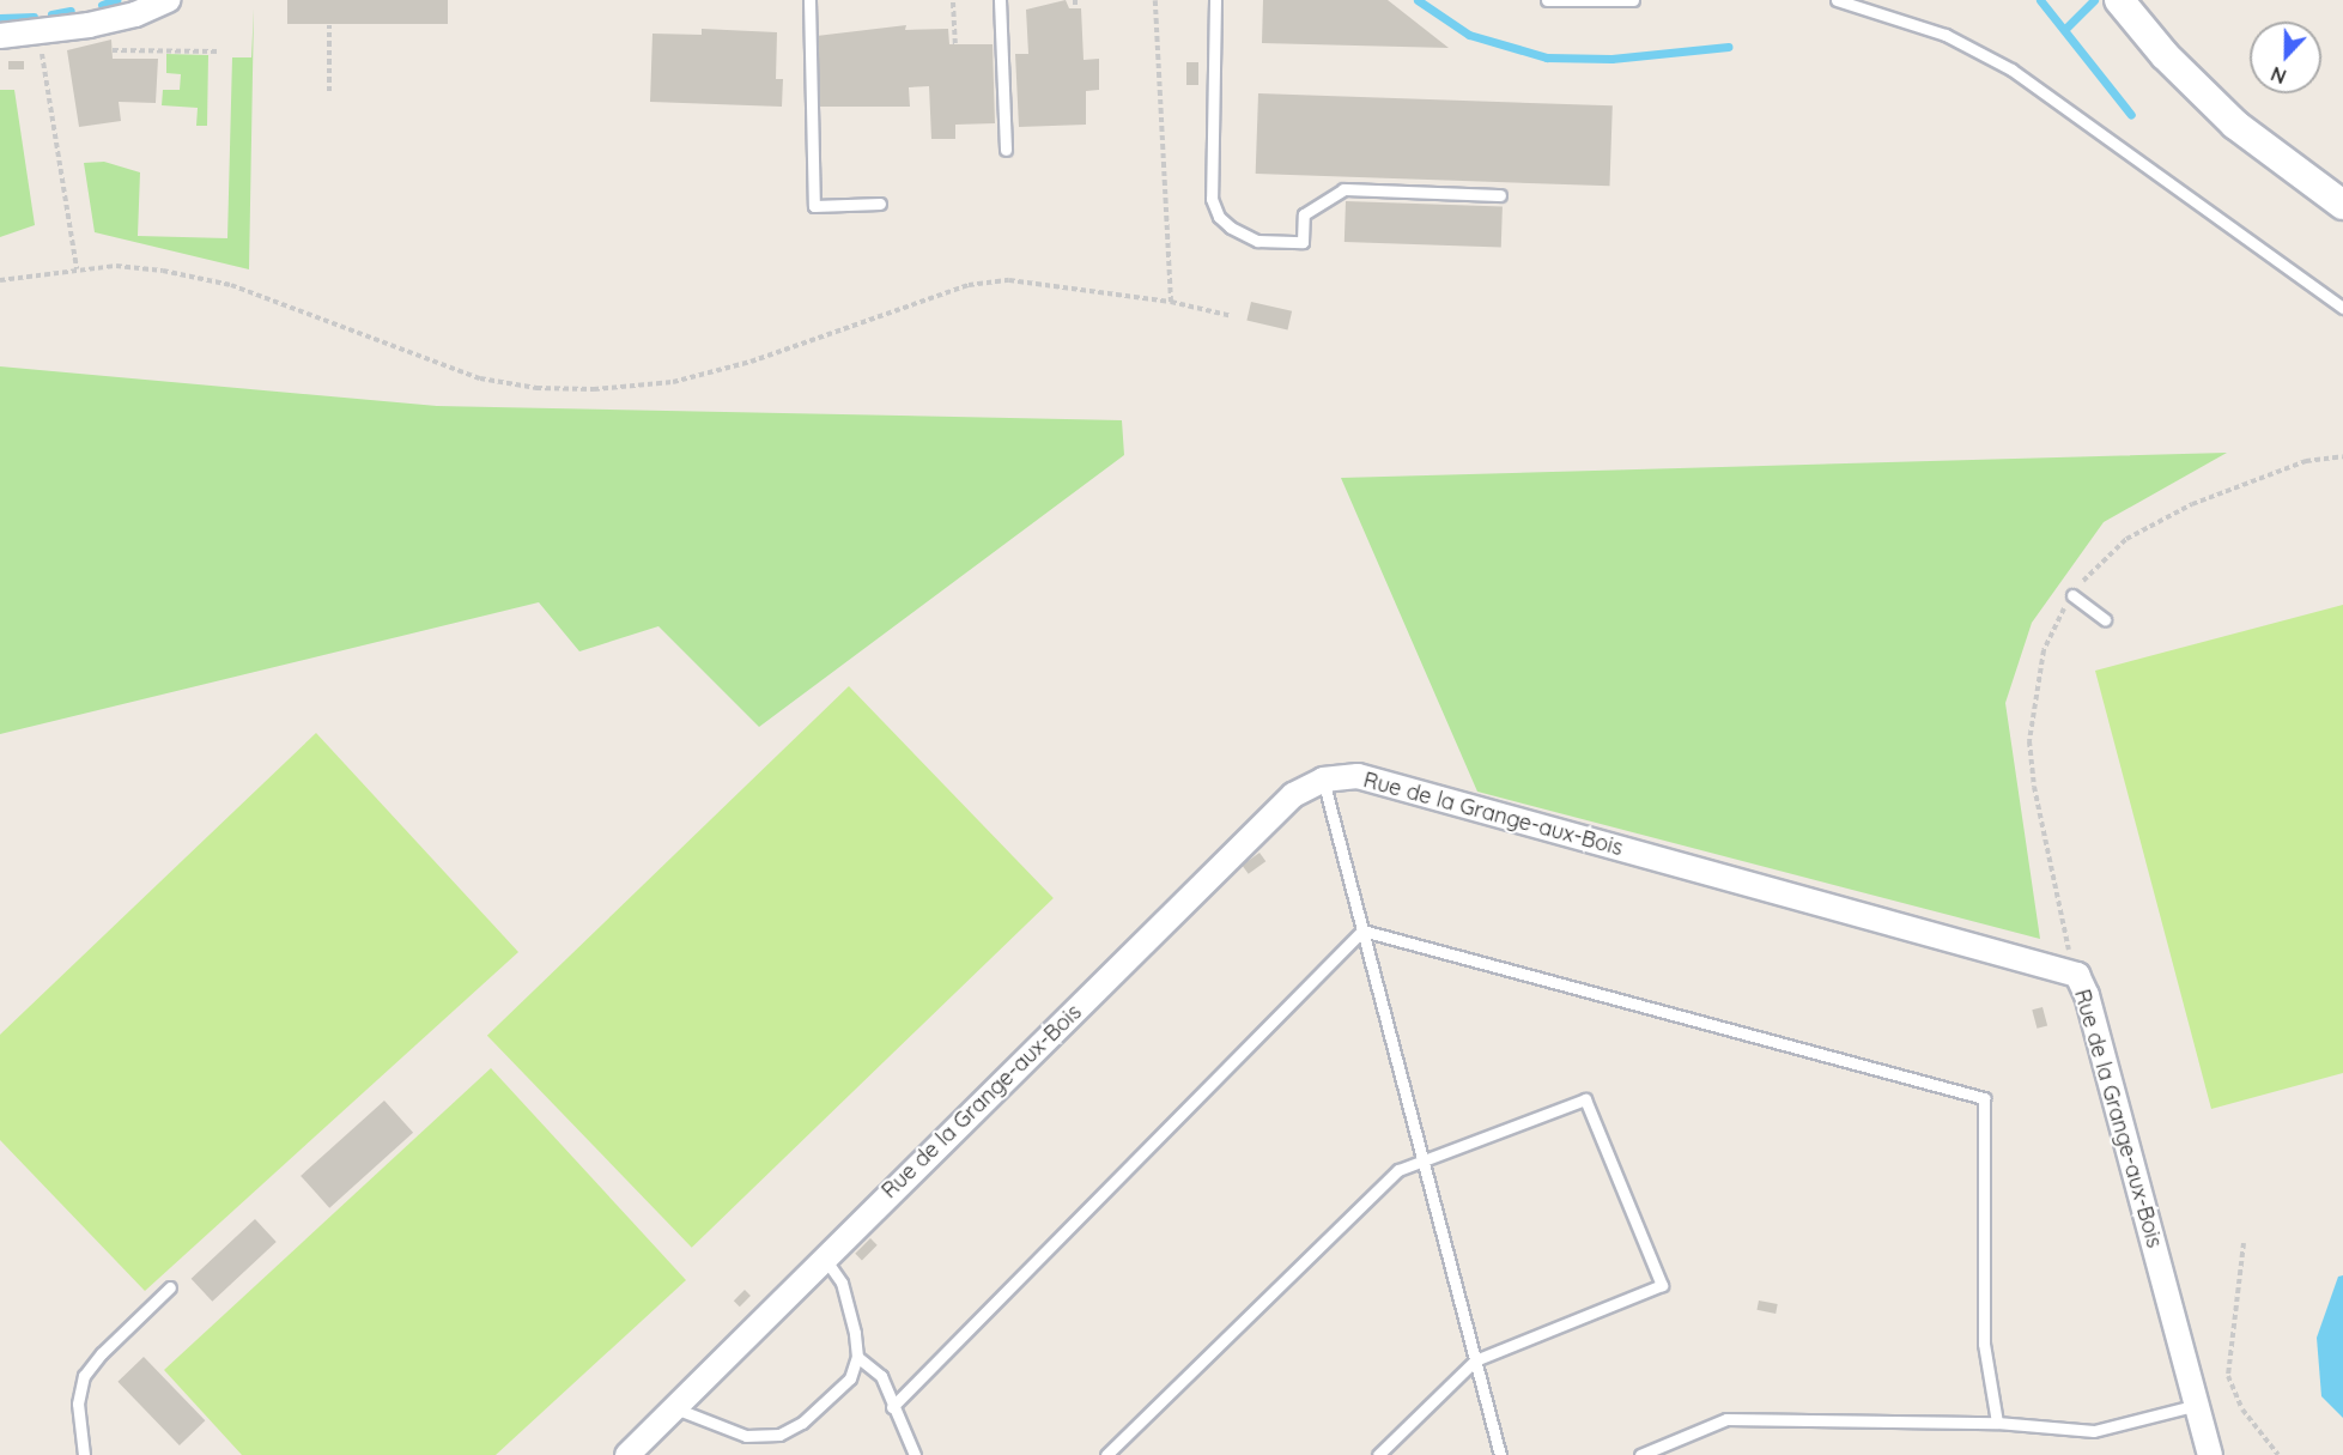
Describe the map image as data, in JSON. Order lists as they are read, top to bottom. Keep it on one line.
{"streets":{"street":["Rue de la Grange-aux-Bois"]},"north":"bottom"}
